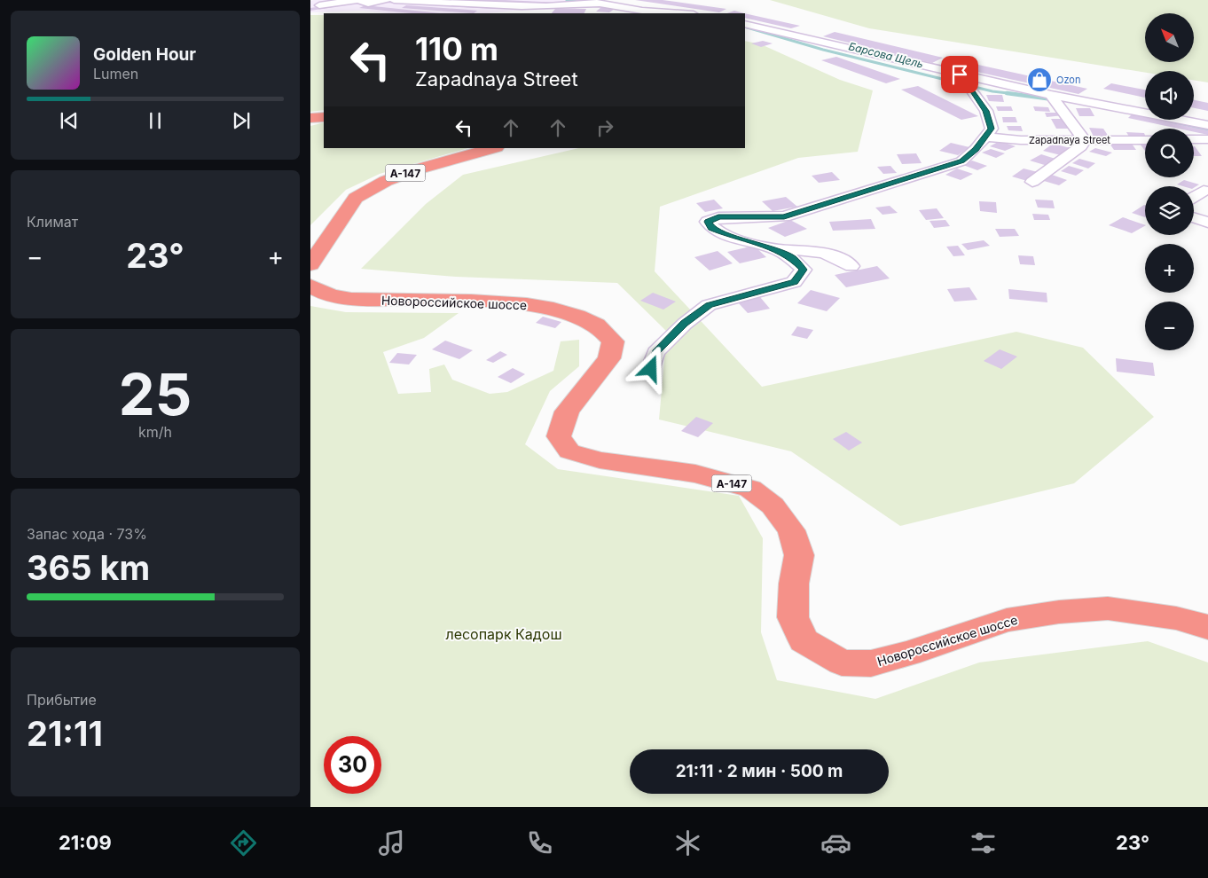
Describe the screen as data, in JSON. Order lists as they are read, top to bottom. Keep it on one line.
{"streets":{"highway":["А-147","Новороссийское шоссе"],"street":["Zapadnaya Street"]},"water":["Барсова Щель"],"parks":["лесопарк Кадош"],"places":{"shop":["Ozon"]},"north":"top left","page":{"map_buttons":["+","−"],"turn":["110 m","Zapadnaya Street"],"song":["Golden Hour","Lumen"],"tile":["Климат",["25","km/h"],["Запас хода · 73%","365 km"],["Прибытие","21:11"]],"heat":["−","23°","+"],"limit":"30","trip":"21:11 · 2 мин · 500 m","tabs":["21:09","23°"]}}
